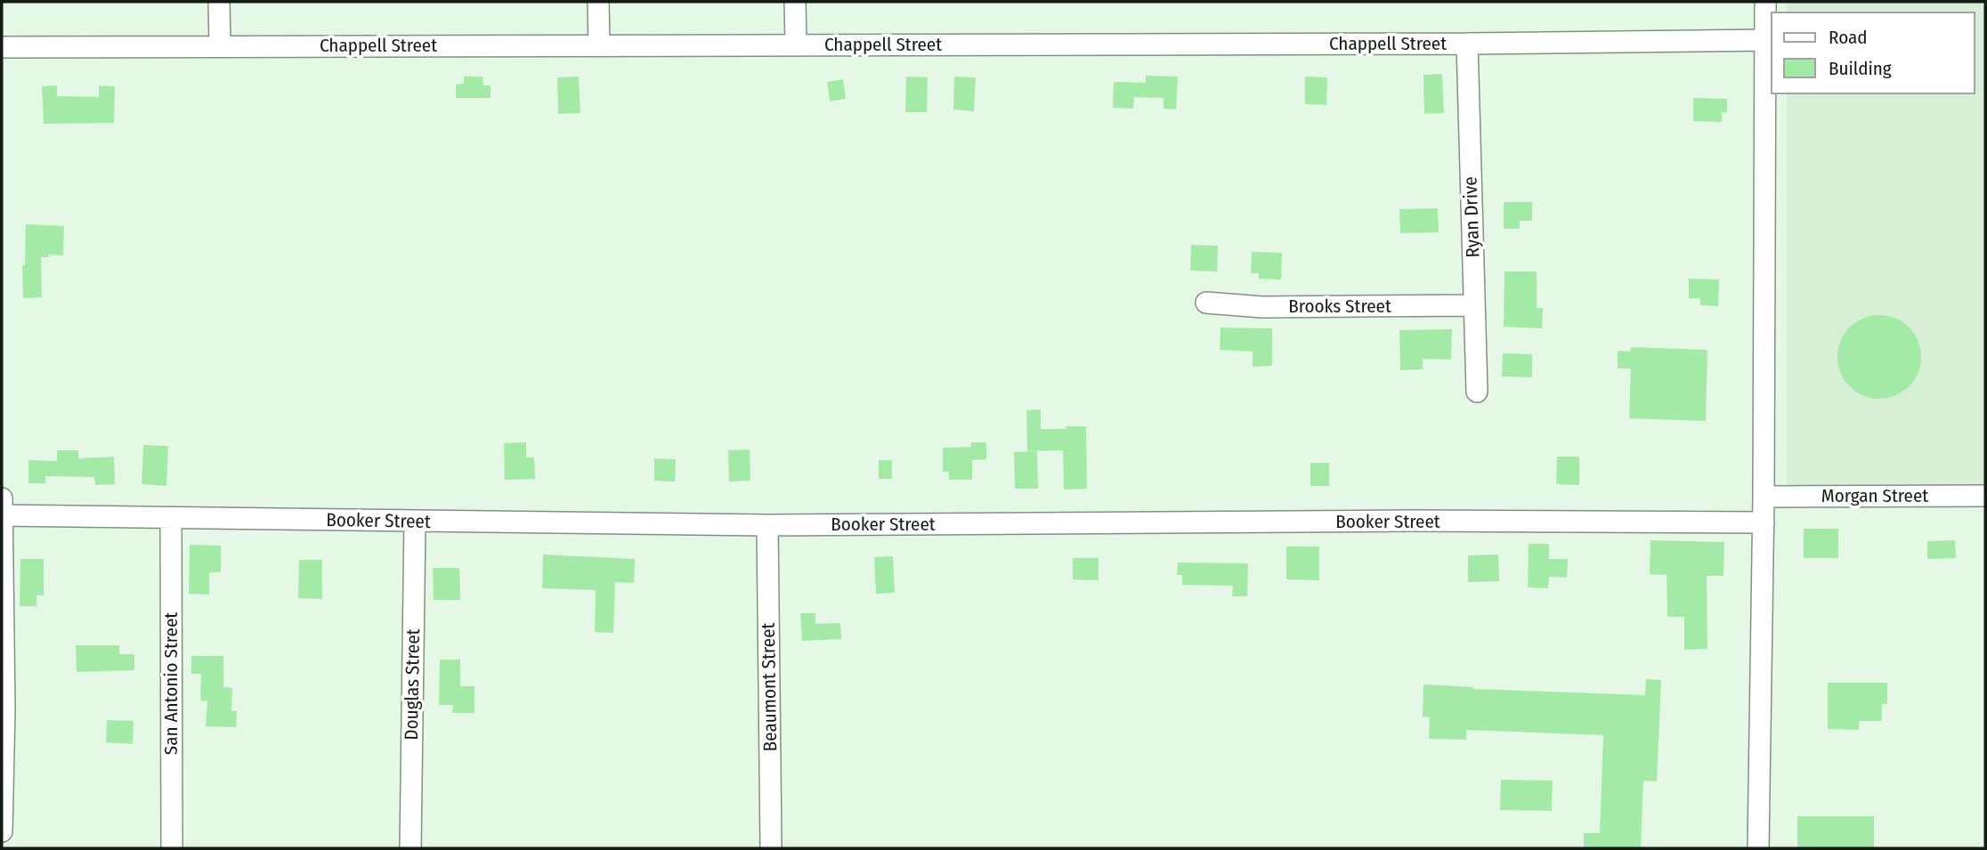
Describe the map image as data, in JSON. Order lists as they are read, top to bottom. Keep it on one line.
{"streets":{"street":["Chappell Street","Ryan Drive","Brooks Street","Morgan Street","Booker Street","San Antonio Street","Douglas Street","Beaumont Street"]},"crossings":[["Chappell Street","Ryan Drive"],["Ryan Drive","Brooks Street"],["Booker Street","San Antonio Street"],["Booker Street","Douglas Street"],["Booker Street","Beaumont Street"]],"legend":["Road","Building"]}
